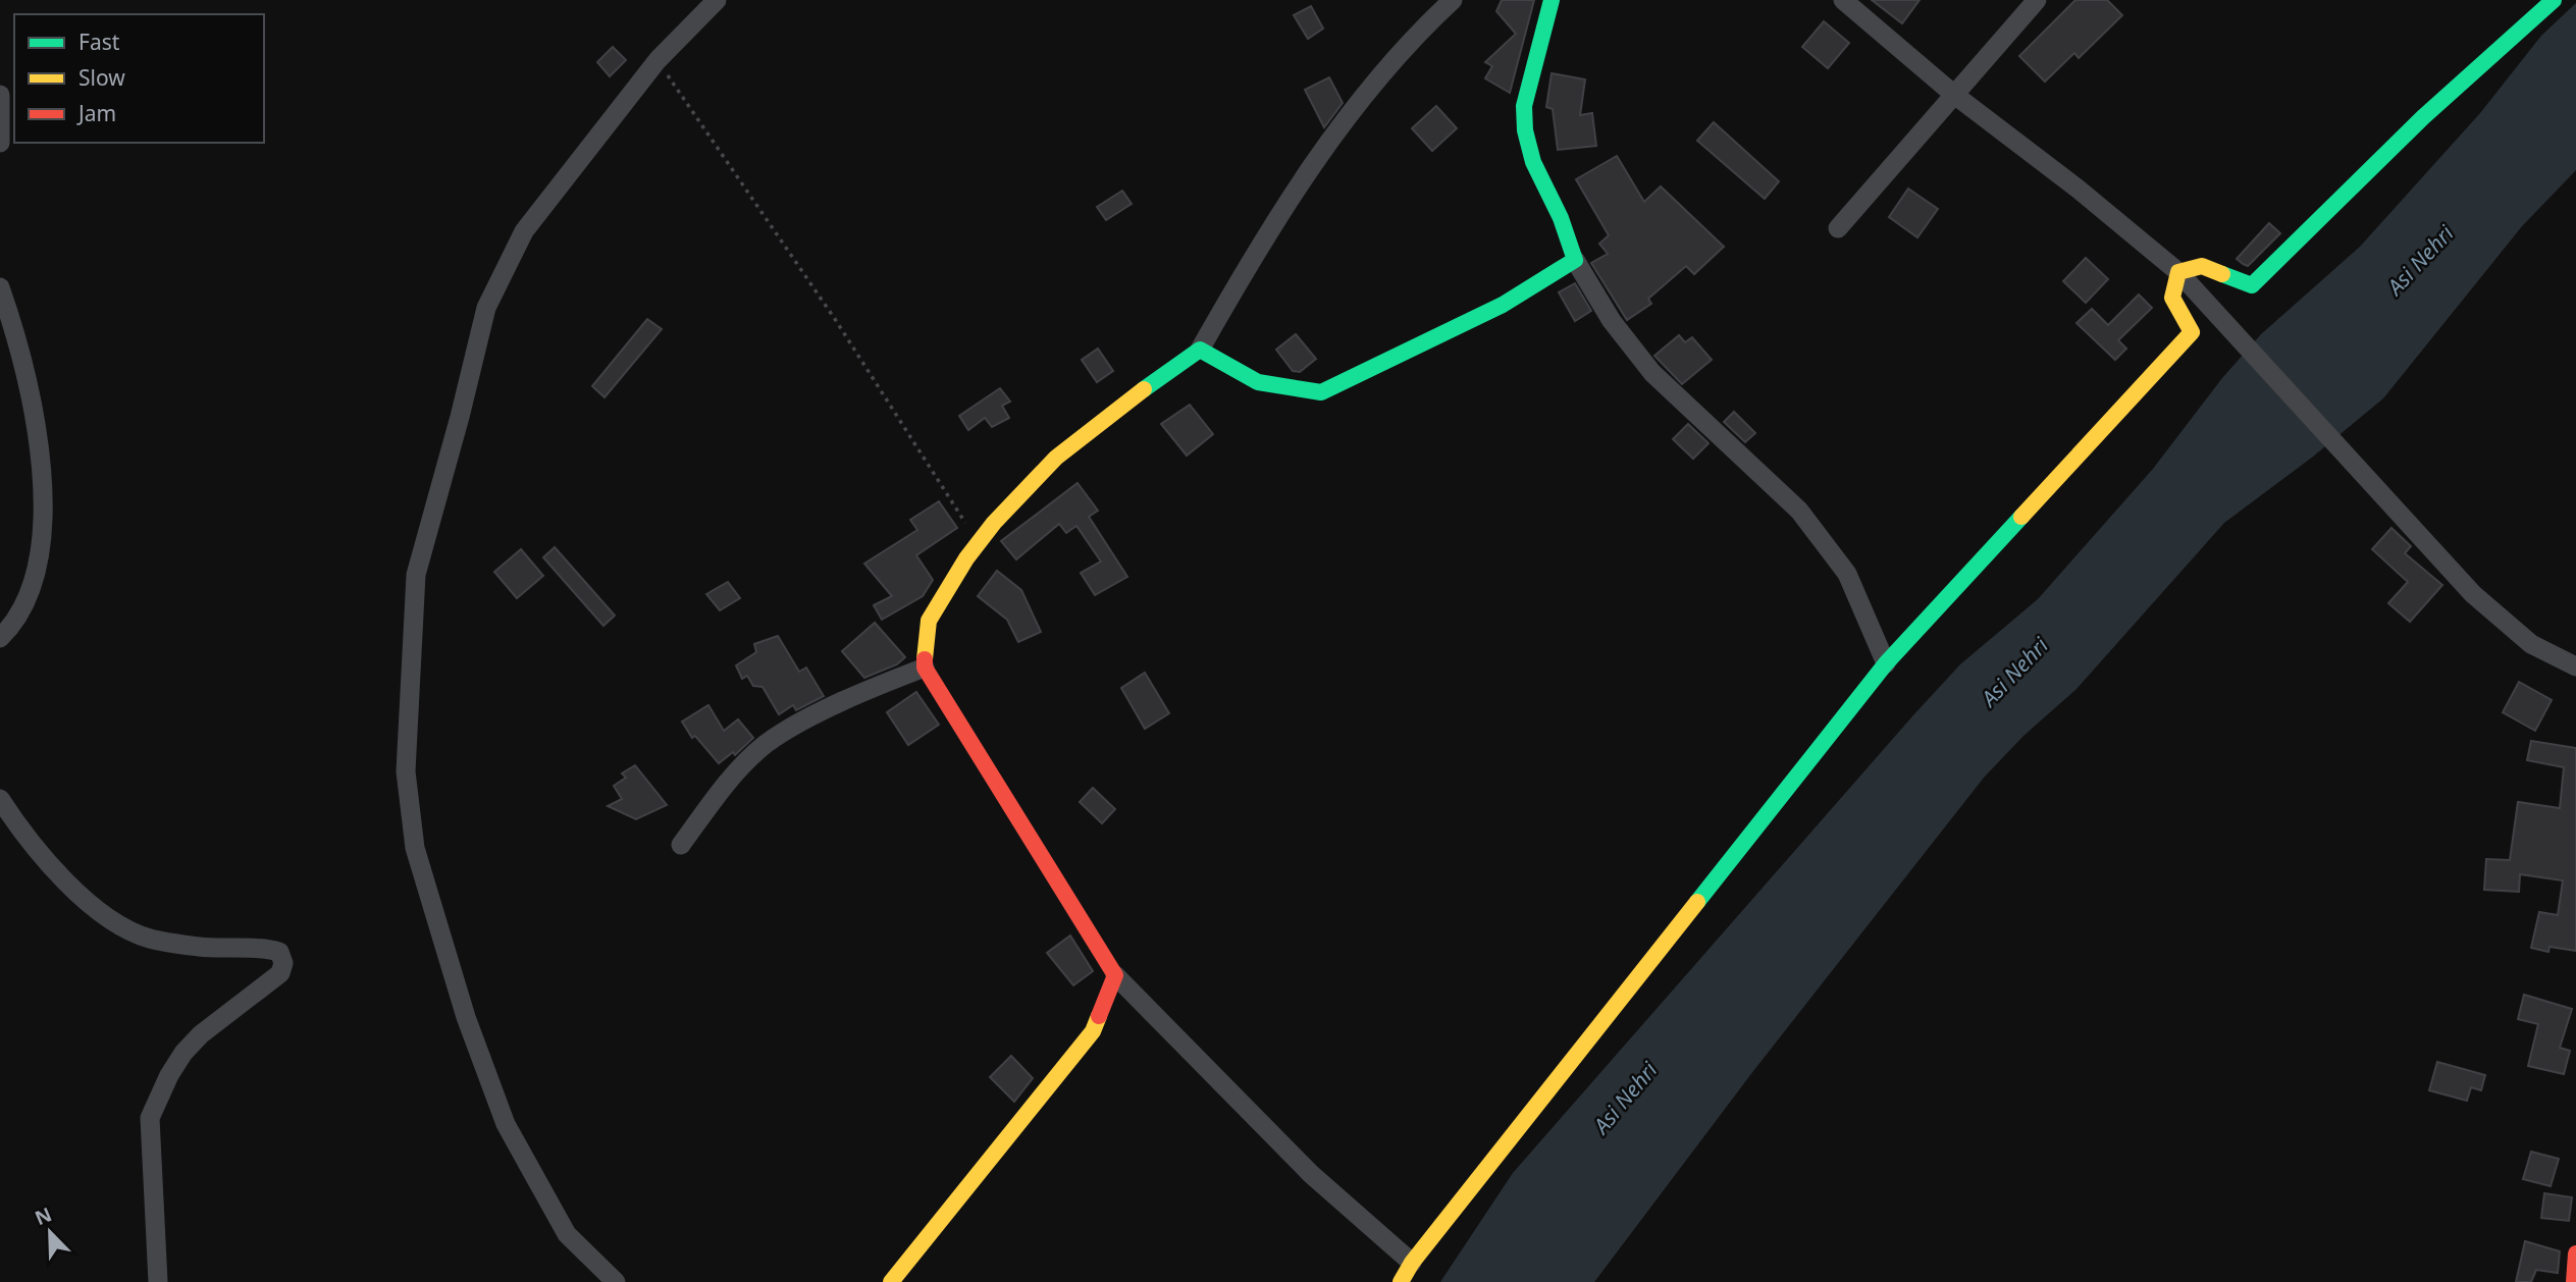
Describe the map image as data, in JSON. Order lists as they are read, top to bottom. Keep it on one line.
{"water":["Asi Nehri"],"legend":["Fast","Slow","Jam"],"north":"top left"}
